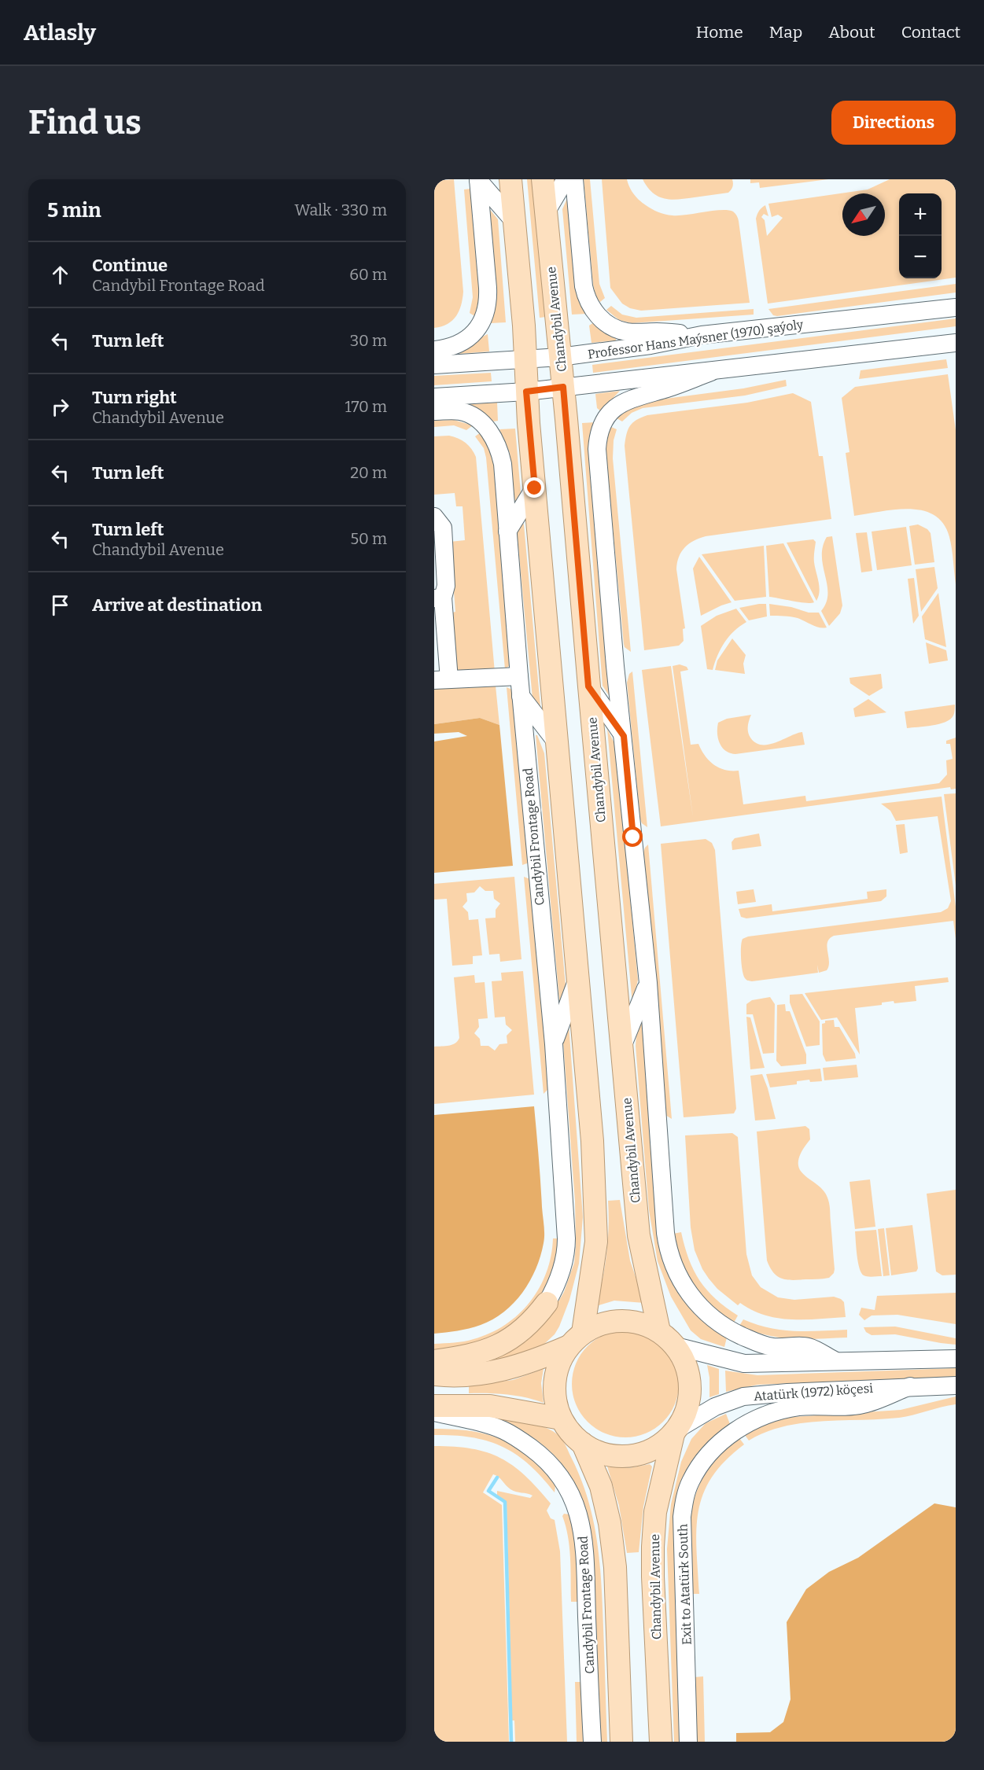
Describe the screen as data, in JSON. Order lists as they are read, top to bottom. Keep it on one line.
{"streets":{"main road":["Chandybil Avenue"],"street":["Professor Hans Maýsner (1970) şaýoly","Candybil Frontage Road","Atatürk (1972) köçesi","Exit to Atatürk South"]},"crossings":[["Chandybil Avenue","Professor Hans Maýsner (1970) şaýoly"],["Chandybil Avenue","Atatürk (1972) köçesi"],["Atatürk (1972) köçesi","Exit to Atatürk South"]],"north":"bottom left","page":{"header":"Atlasly","nav":["Home","Map","About","Contact"],"buttons":"Directions","title":"Find us","heading":["5 min","Walk · 330 m"],"map_buttons":["+","−"],"list":[["Continue","Candybil Frontage Road","60 m"],["Turn left","30 m"],["Turn right","Chandybil Avenue","170 m"],["Turn left","20 m"],["Turn left","Chandybil Avenue","50 m"],"Arrive at destination"]}}
